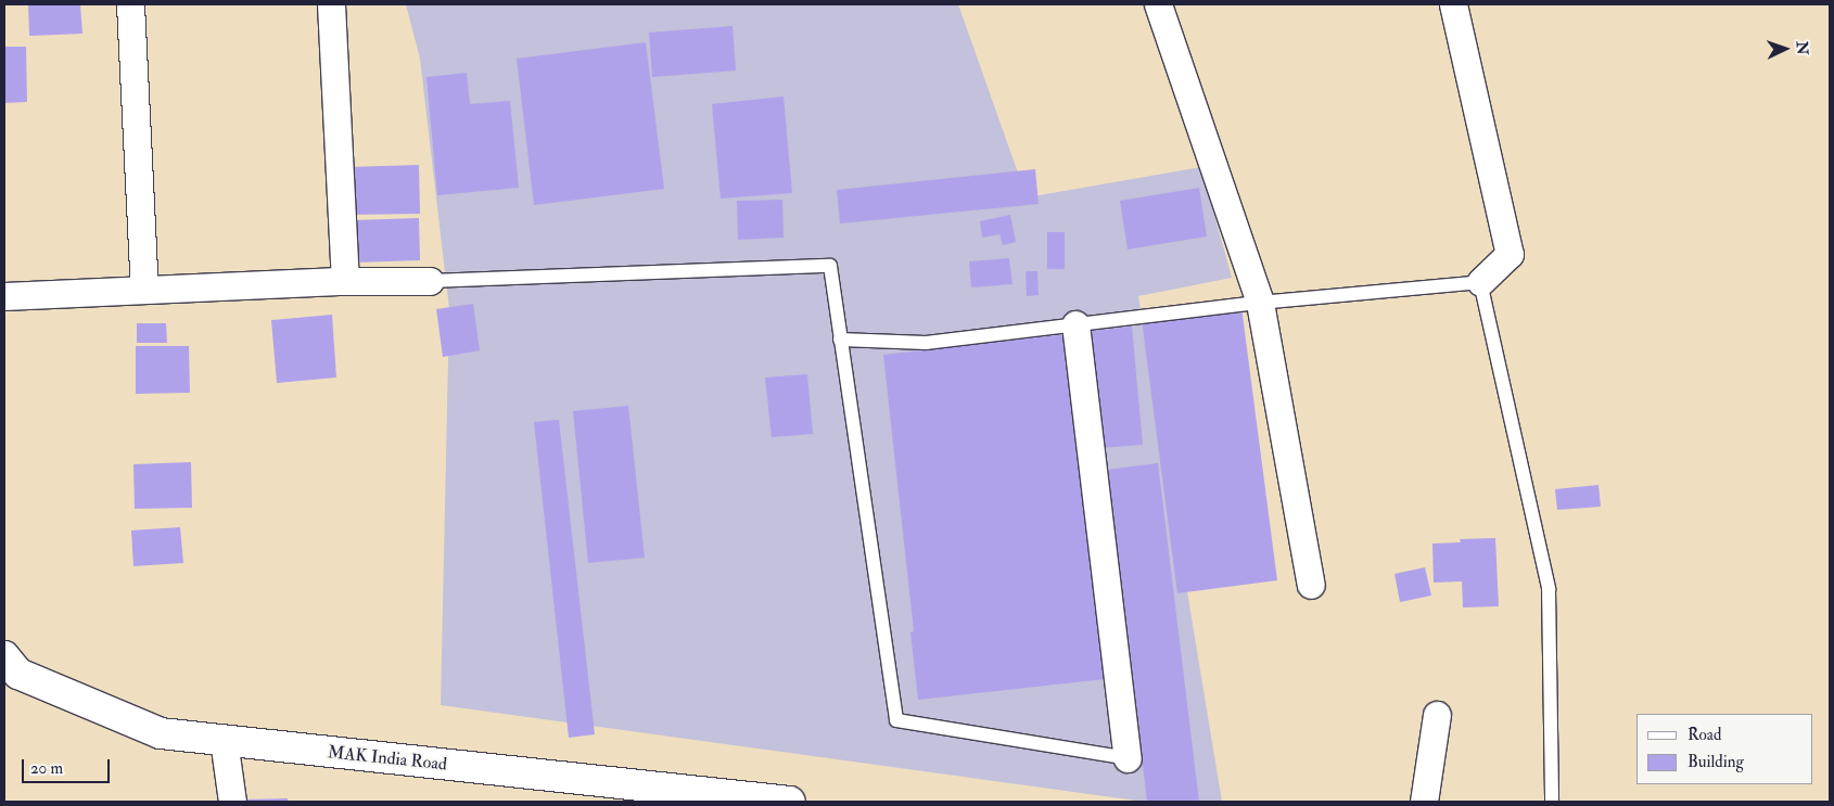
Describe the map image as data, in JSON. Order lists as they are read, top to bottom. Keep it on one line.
{"streets":{"street":["MAK India Road"]},"legend":["Road","Building"],"scale_bar":"20 m","north":"right"}
